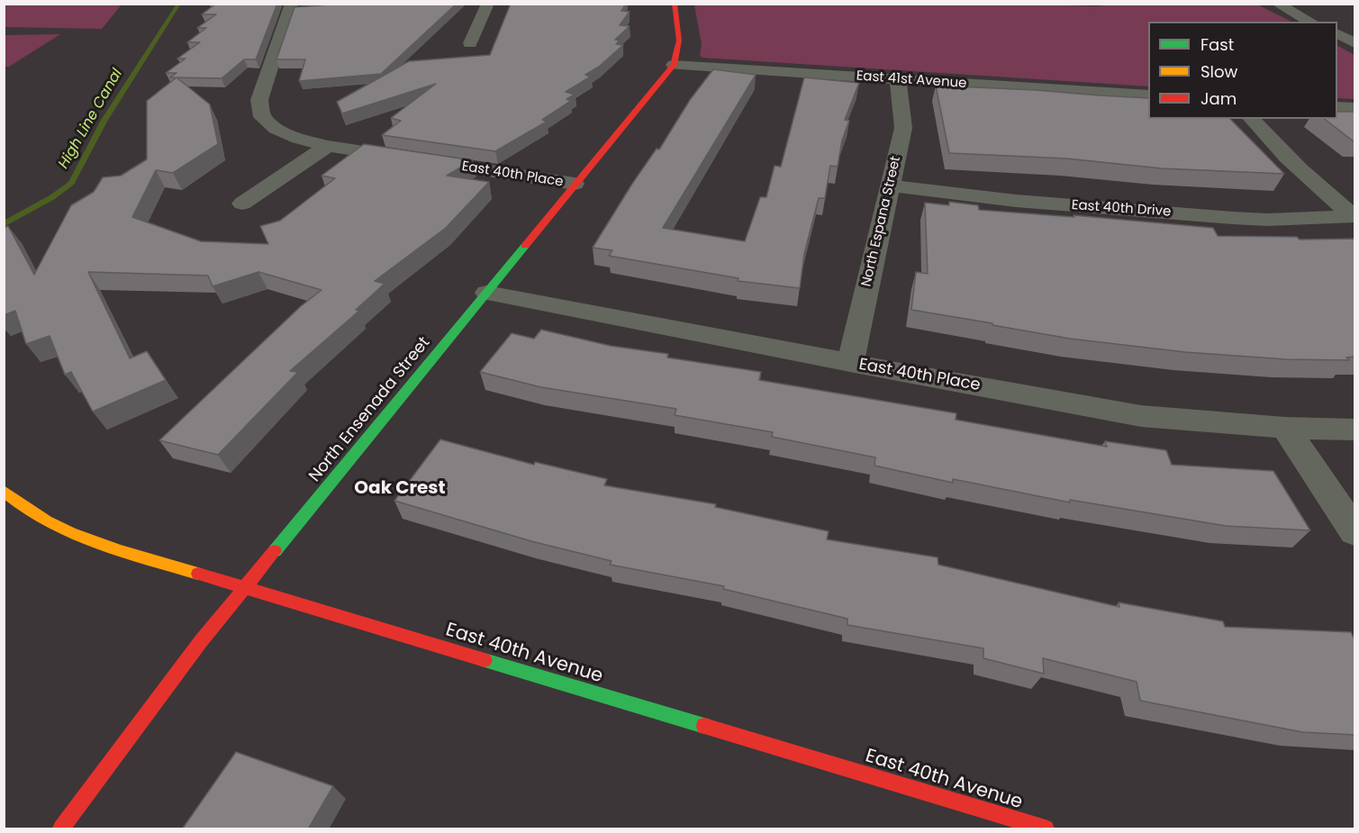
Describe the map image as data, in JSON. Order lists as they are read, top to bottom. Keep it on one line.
{"streets":{"street":["East 41st Avenue","East 40th Place","East 40th Drive","North Espana Street","North Ensenada Street","East 40th Avenue"]},"crossings":[["East 41st Avenue","North Espana Street"],["East 41st Avenue","North Ensenada Street"],["East 40th Place","North Espana Street"],["East 40th Place","North Ensenada Street"],["East 40th Drive","North Espana Street"],["North Ensenada Street","East 40th Avenue"]],"districts":["Oak Crest"],"water":["High Line Canal"],"legend":["Fast","Slow","Jam"]}
